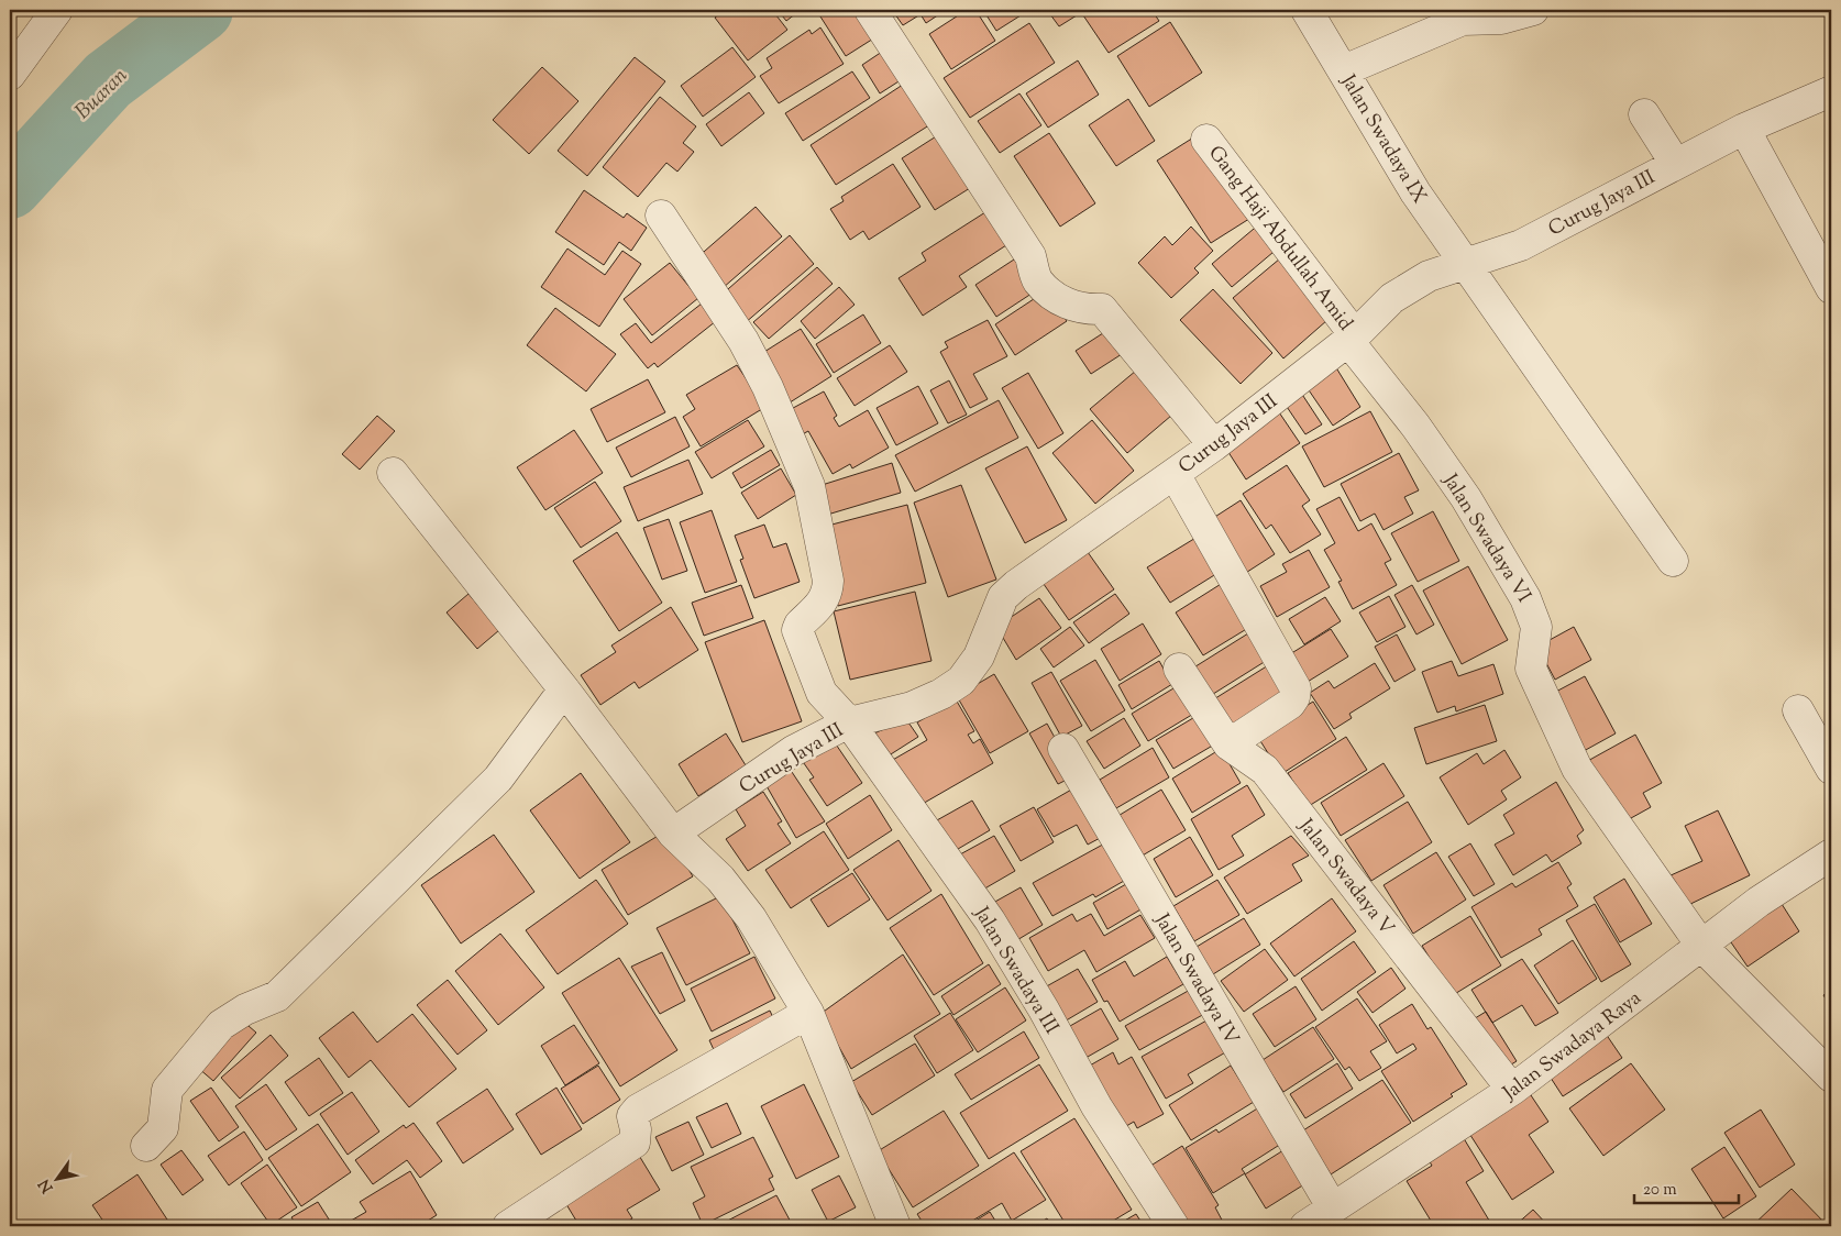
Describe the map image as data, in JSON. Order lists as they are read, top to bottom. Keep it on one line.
{"streets":{"street":["Jalan Swadaya IX","Curug Jaya III","Gang Haji Abdullah Amid","Jalan Swadaya VI","Jalan Swadaya V","Jalan Swadaya III","Jalan Swadaya IV","Jalan Swadaya Raya"]},"crossings":[["Jalan Swadaya IX","Curug Jaya III"],["Curug Jaya III","Gang Haji Abdullah Amid"],["Curug Jaya III","Jalan Swadaya VI"],["Curug Jaya III","Jalan Swadaya III"],["Gang Haji Abdullah Amid","Jalan Swadaya VI"],["Jalan Swadaya VI","Jalan Swadaya Raya"],["Jalan Swadaya V","Jalan Swadaya Raya"],["Jalan Swadaya IV","Jalan Swadaya Raya"]],"water":["Buaran"],"scale_bar":"20 m","north":"bottom left"}
